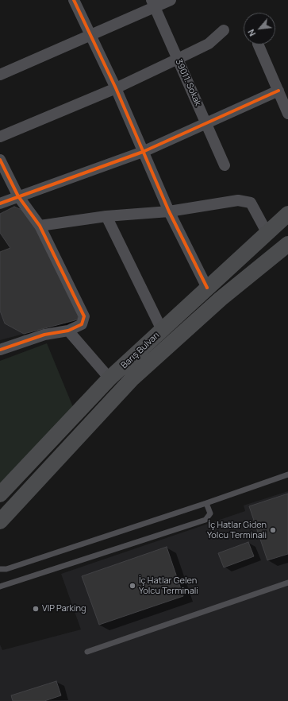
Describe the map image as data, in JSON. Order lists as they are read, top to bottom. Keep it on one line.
{"streets":{"main road":["Barış Bulvarı"],"street":["39011. Sokak"]},"places":["İç Hatlar Giden Yolcu Terminali","İç Hatlar Gelen Yolcu Terminali","VIP Parking"],"north":"bottom left"}
